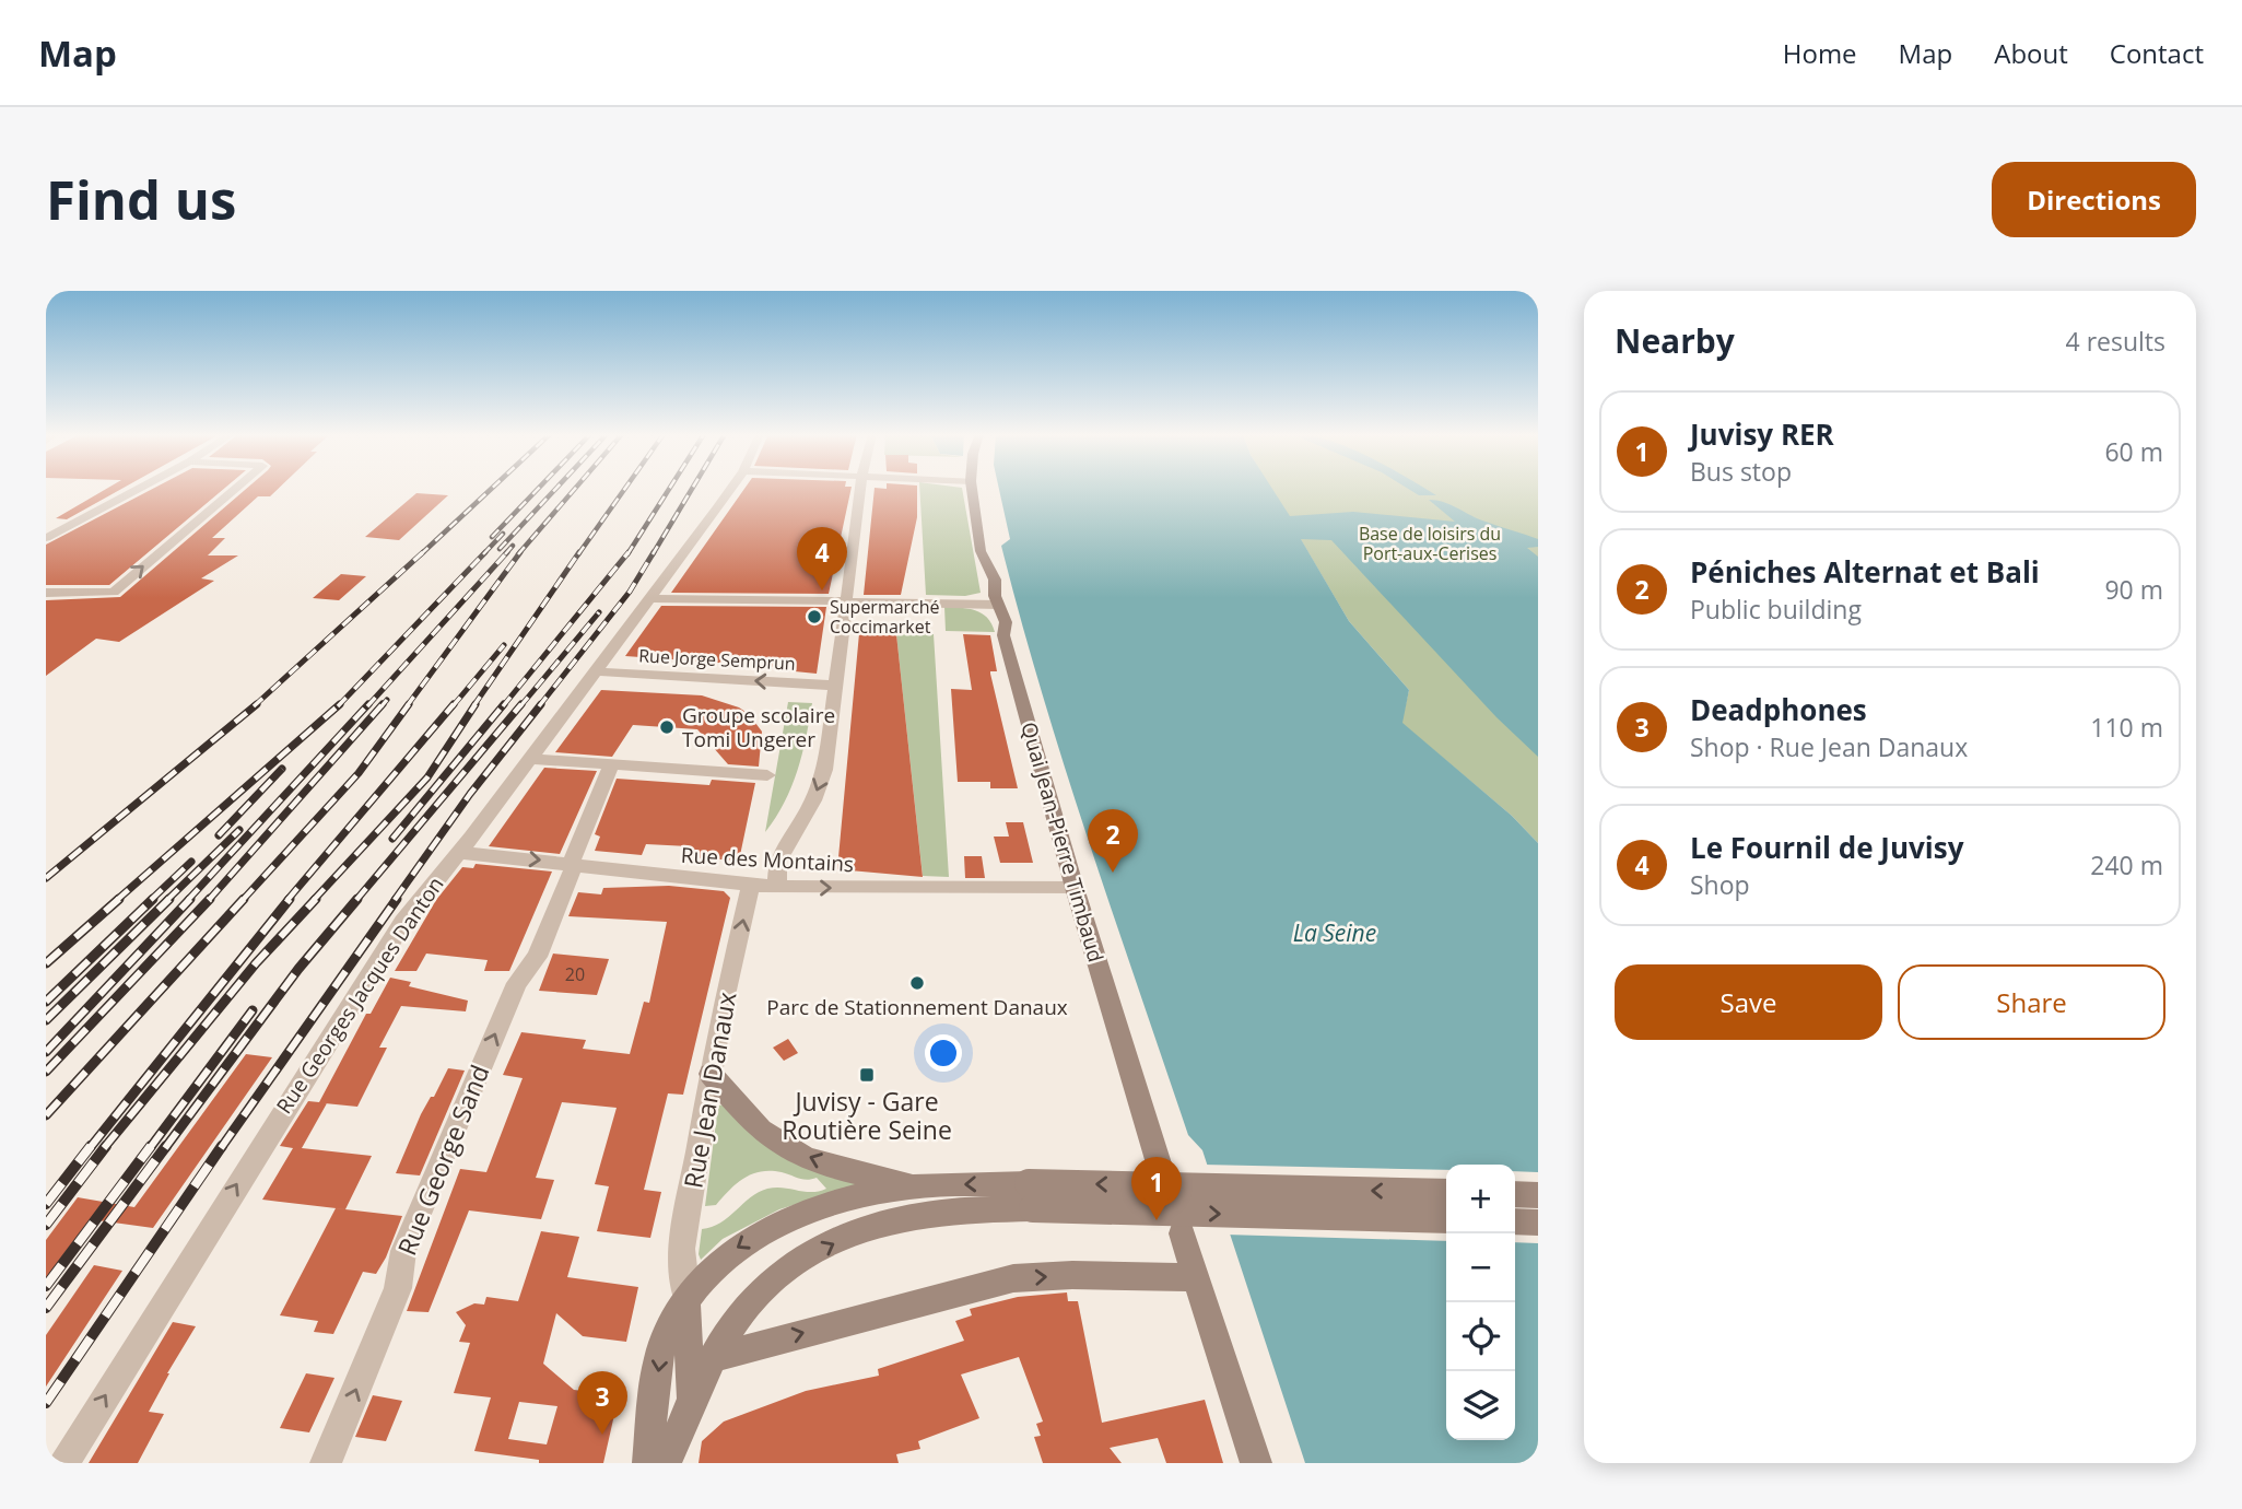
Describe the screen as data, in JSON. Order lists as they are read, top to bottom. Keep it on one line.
{"streets":{"main road":["Quai Jean-Pierre Timbaud"],"street":["Rue Jorge Semprun","Rue des Montains","Rue Georges Jacques Danton","Rue Jean Danaux","Rue George Sand"]},"crossings":[["Rue Jorge Semprun","Rue Georges Jacques Danton"],["Quai Jean-Pierre Timbaud","Rue des Montains"],["Rue des Montains","Rue Georges Jacques Danton"],["Rue des Montains","Rue Jean Danaux"],["Rue des Montains","Rue George Sand"]],"one_way":["Rue des Montains","Rue Georges Jacques Danton","Rue Jean Danaux","Rue George Sand"],"water":["La Seine"],"parks":["Base de loisirs du Port-aux-Cerises"],"places":{"other":["Supermarché Coccimarket","Groupe scolaire Tomi Ungerer","Parc de Stationnement Danaux"],"transit":["Juvisy - Gare Routière Seine"]},"house_numbers":["20"],"page":{"header":"Map","nav":["Home","Map","About","Contact"],"buttons":["Directions",["Save","Share"]],"title":"Find us","heading":["Nearby","4 results"],"list":[{"mark":"1","name":"Juvisy RER","note":"Bus stop","value":"60 m"},{"mark":"2","name":"Péniches Alternat et Bali","note":"Public building","value":"90 m"},{"mark":"3","name":"Deadphones","note":"Shop · Rue Jean Danaux","value":"110 m"},{"mark":"4","name":"Le Fournil de Juvisy","note":"Shop","value":"240 m"}],"pins":["4","2","1","3"],"map_buttons":["+","−"]}}
